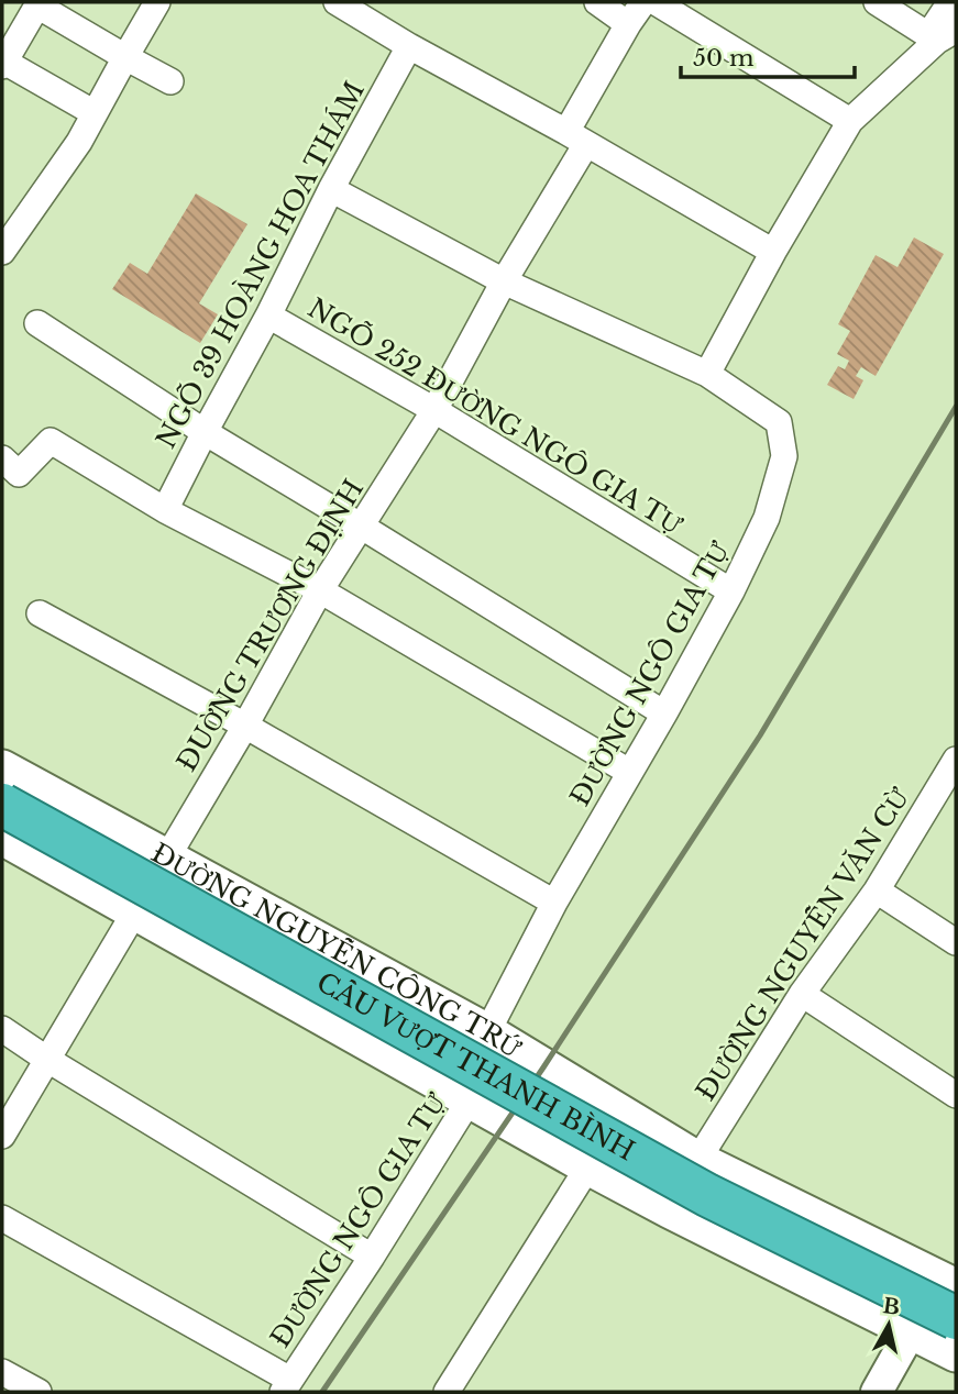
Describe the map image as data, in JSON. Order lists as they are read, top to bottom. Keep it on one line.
{"streets":{"highway":["CẦU VƯỢT THANH BÌNH"],"main road":["ĐƯỜNG NGUYỄN CÔNG TRỨ"],"street":["NGÕ 39 HOÀNG HOA THÁM","NGÕ 252 ĐƯỜNG NGÔ GIA TỰ","ĐUỜNG TRƯƠNG ĐỊNH","ĐƯỜNG NGÔ GIA TỰ","ĐƯỜNG NGUYỄN VĂN CỪ"]},"crossings":[["NGÕ 39 HOÀNG HOA THÁM","NGÕ 252 ĐƯỜNG NGÔ GIA TỰ"],["NGÕ 39 HOÀNG HOA THÁM","ĐƯỜNG NGÔ GIA TỰ"],["NGÕ 252 ĐƯỜNG NGÔ GIA TỰ","ĐUỜNG TRƯƠNG ĐỊNH"],["NGÕ 252 ĐƯỜNG NGÔ GIA TỰ","ĐƯỜNG NGÔ GIA TỰ"],["ĐUỜNG TRƯƠNG ĐỊNH","ĐƯỜNG NGÔ GIA TỰ"],["ĐUỜNG TRƯƠNG ĐỊNH","ĐƯỜNG NGUYỄN CÔNG TRỨ"],["ĐƯỜNG NGÔ GIA TỰ","ĐƯỜNG NGUYỄN CÔNG TRỨ"],["ĐƯỜNG NGUYỄN VĂN CỪ","ĐƯỜNG NGUYỄN CÔNG TRỨ"]],"scale_bar":"50 m","north":"top"}
